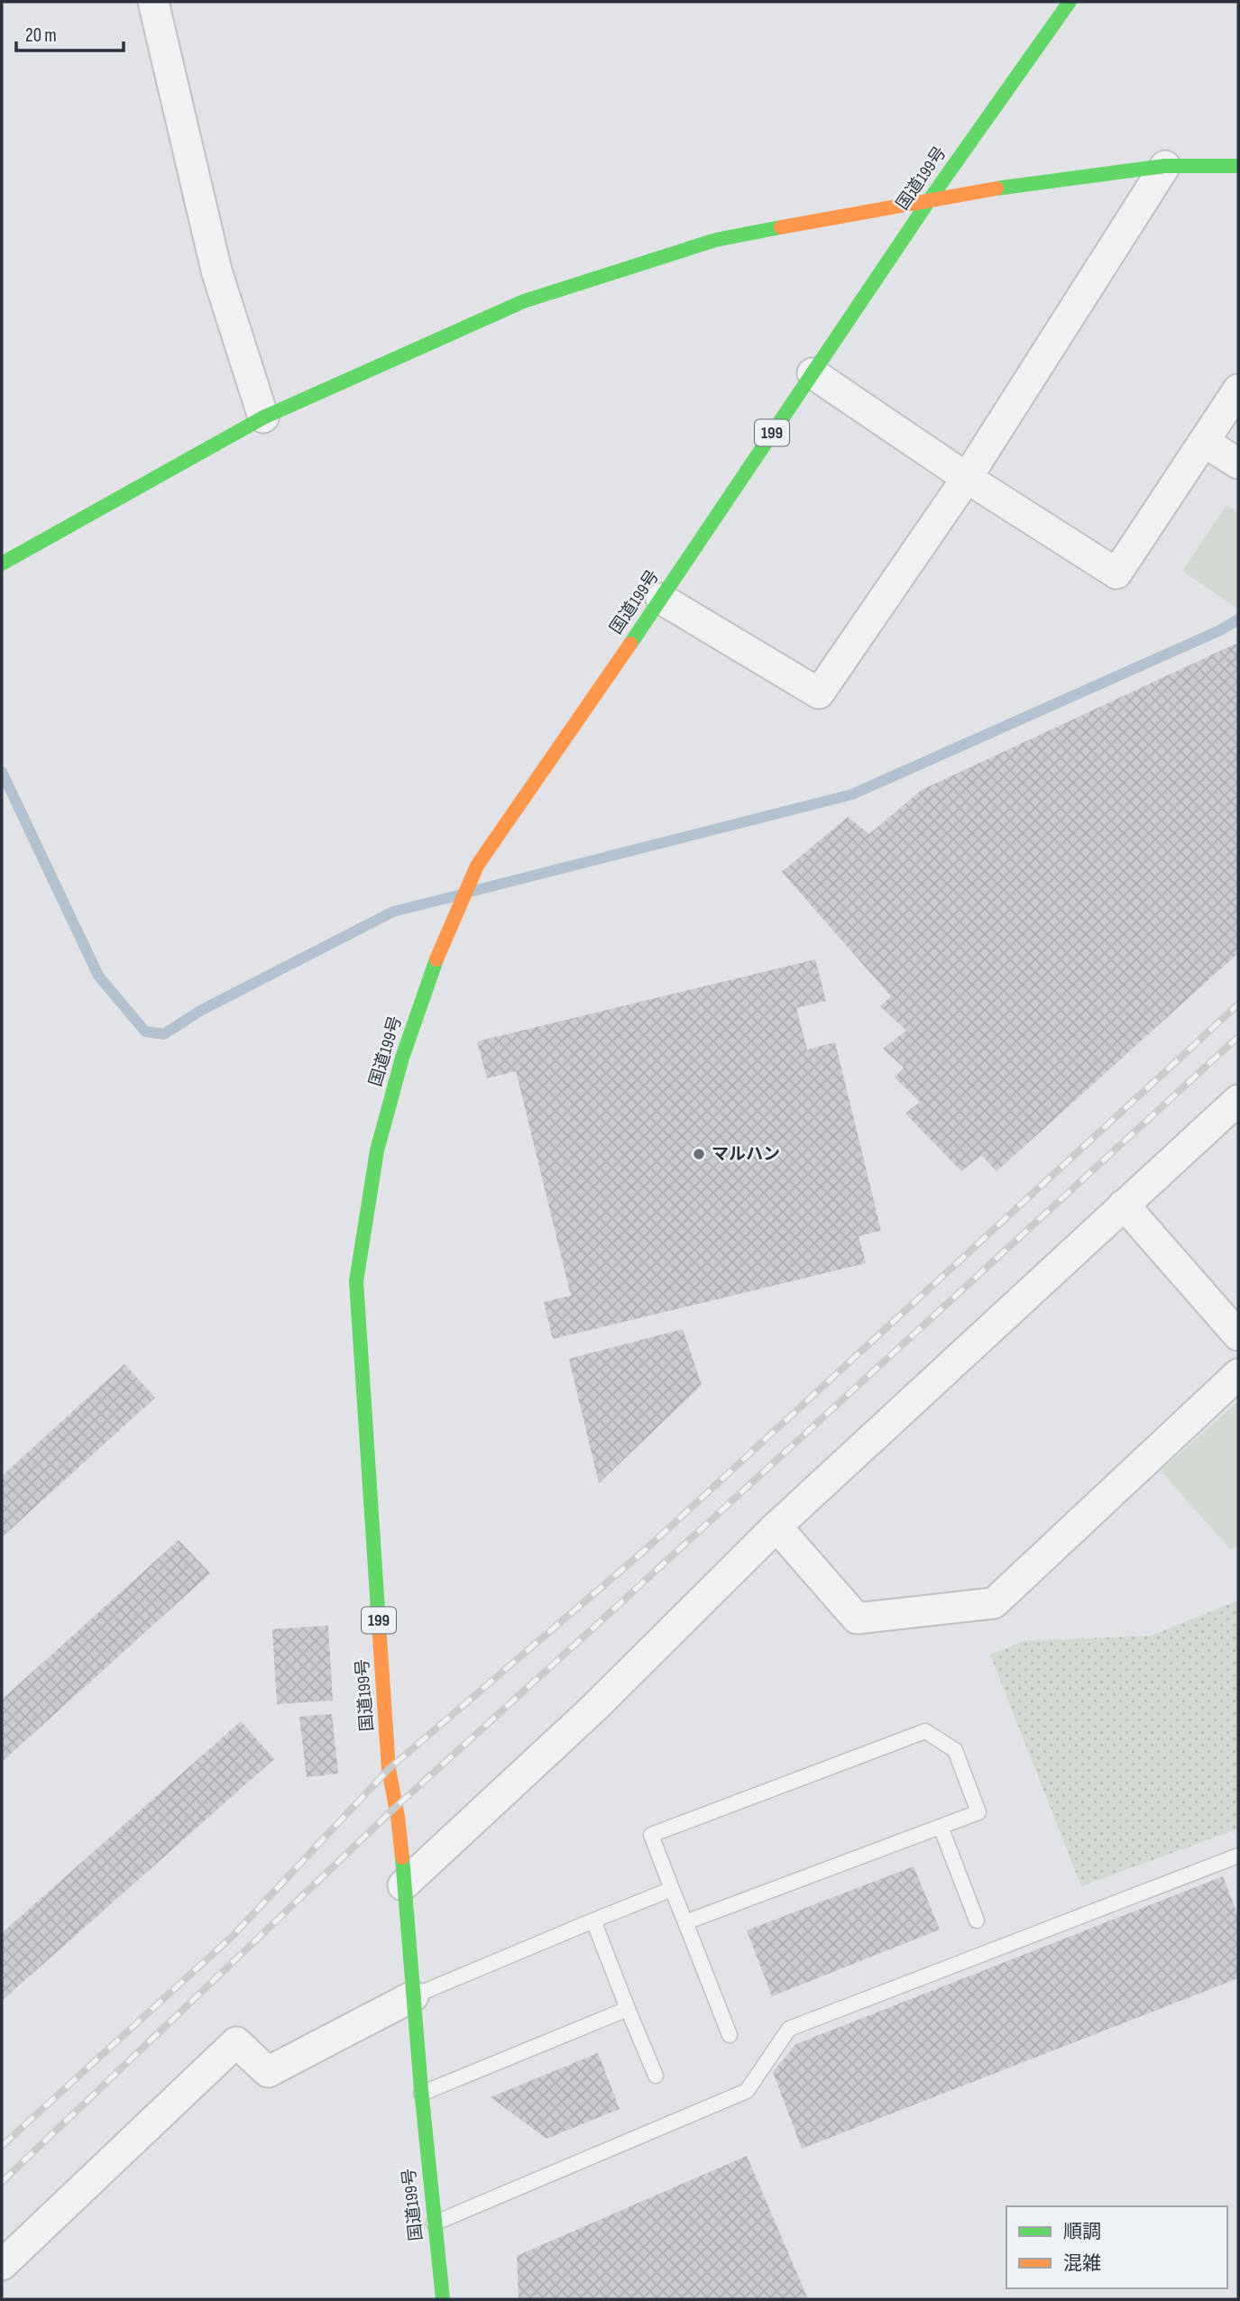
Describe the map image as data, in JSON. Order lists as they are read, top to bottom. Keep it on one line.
{"streets":{"main road":["国道199号","199"]},"places":["マルハン"],"legend":["順調","混雑"],"scale_bar":"20 m"}
